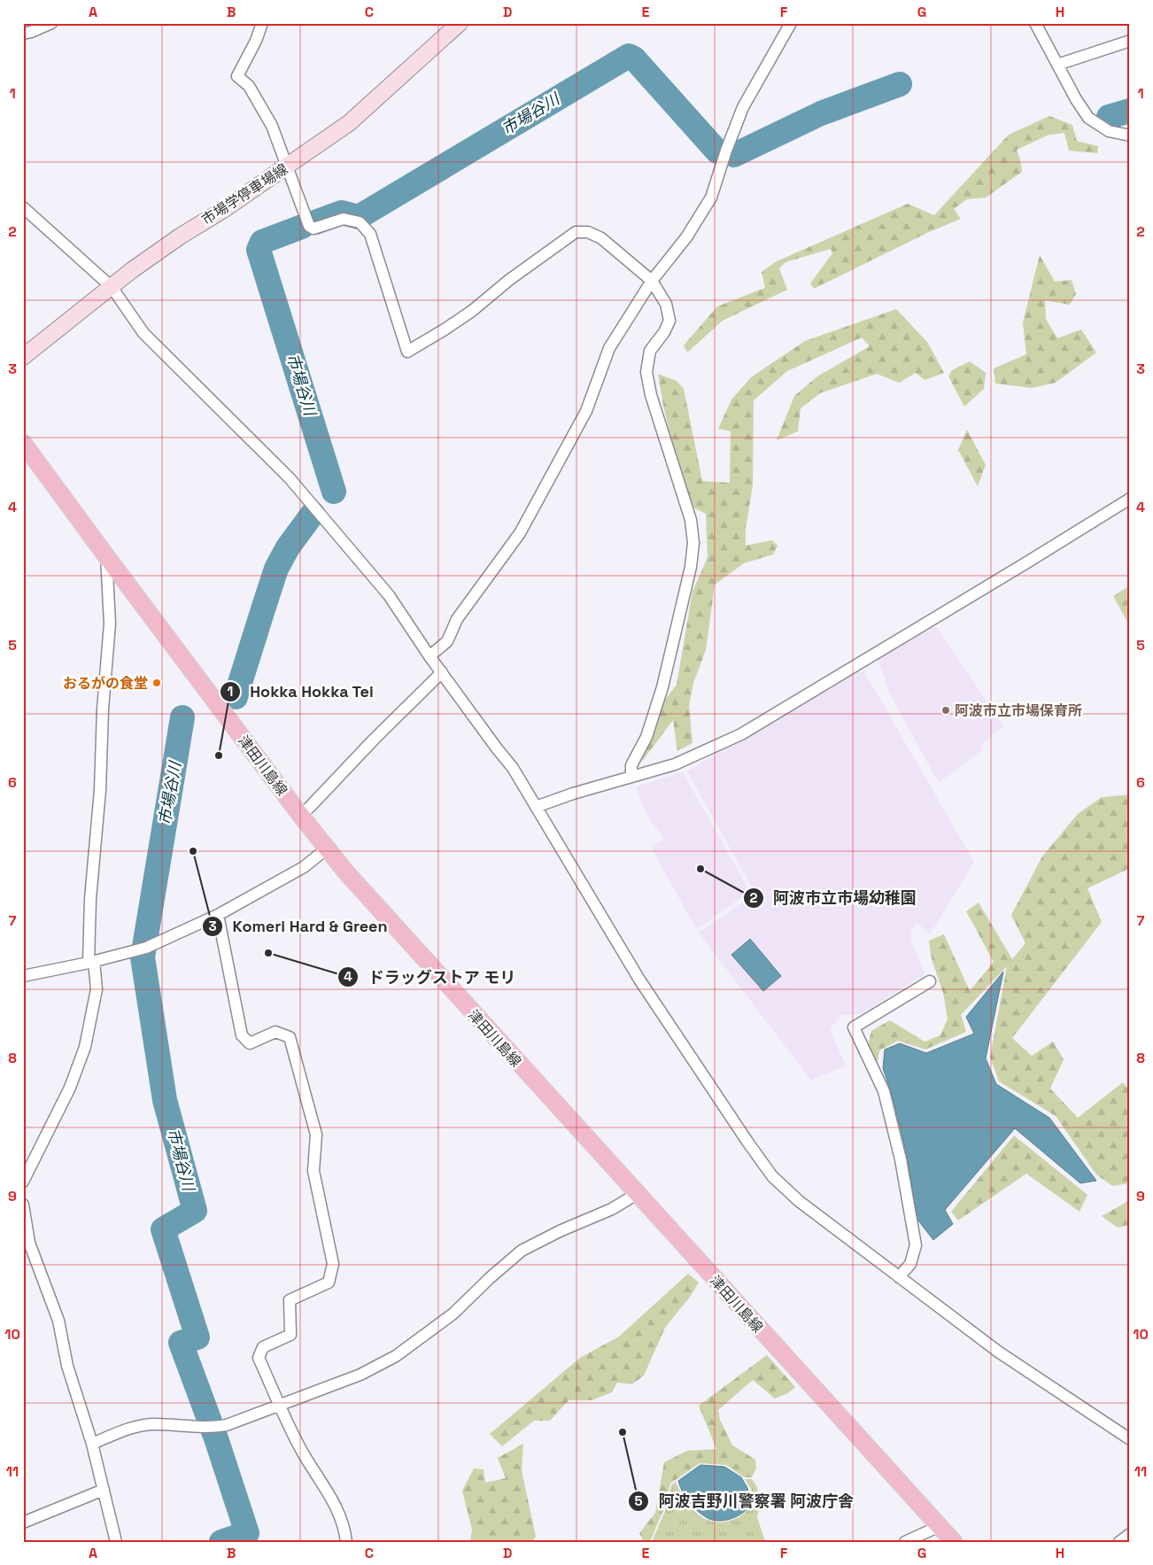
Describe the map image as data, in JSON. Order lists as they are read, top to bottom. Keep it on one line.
{"streets":{"main road":["市場学停車場線","津田川島線"]},"water":["市場谷川"],"places":["おるがの食堂","阿波市立市場保育所","Hokka Hokka Tei","Komeri Hard & Green","阿波市立市場幼稚園","ドラッグストア モリ","阿波吉野川警察署 阿波庁舎"],"grid":{"columns":["A","B","C","D","E","F","G","H"],"rows":["1","2","3","4","5","6","7","8","9","10","11"]}}
